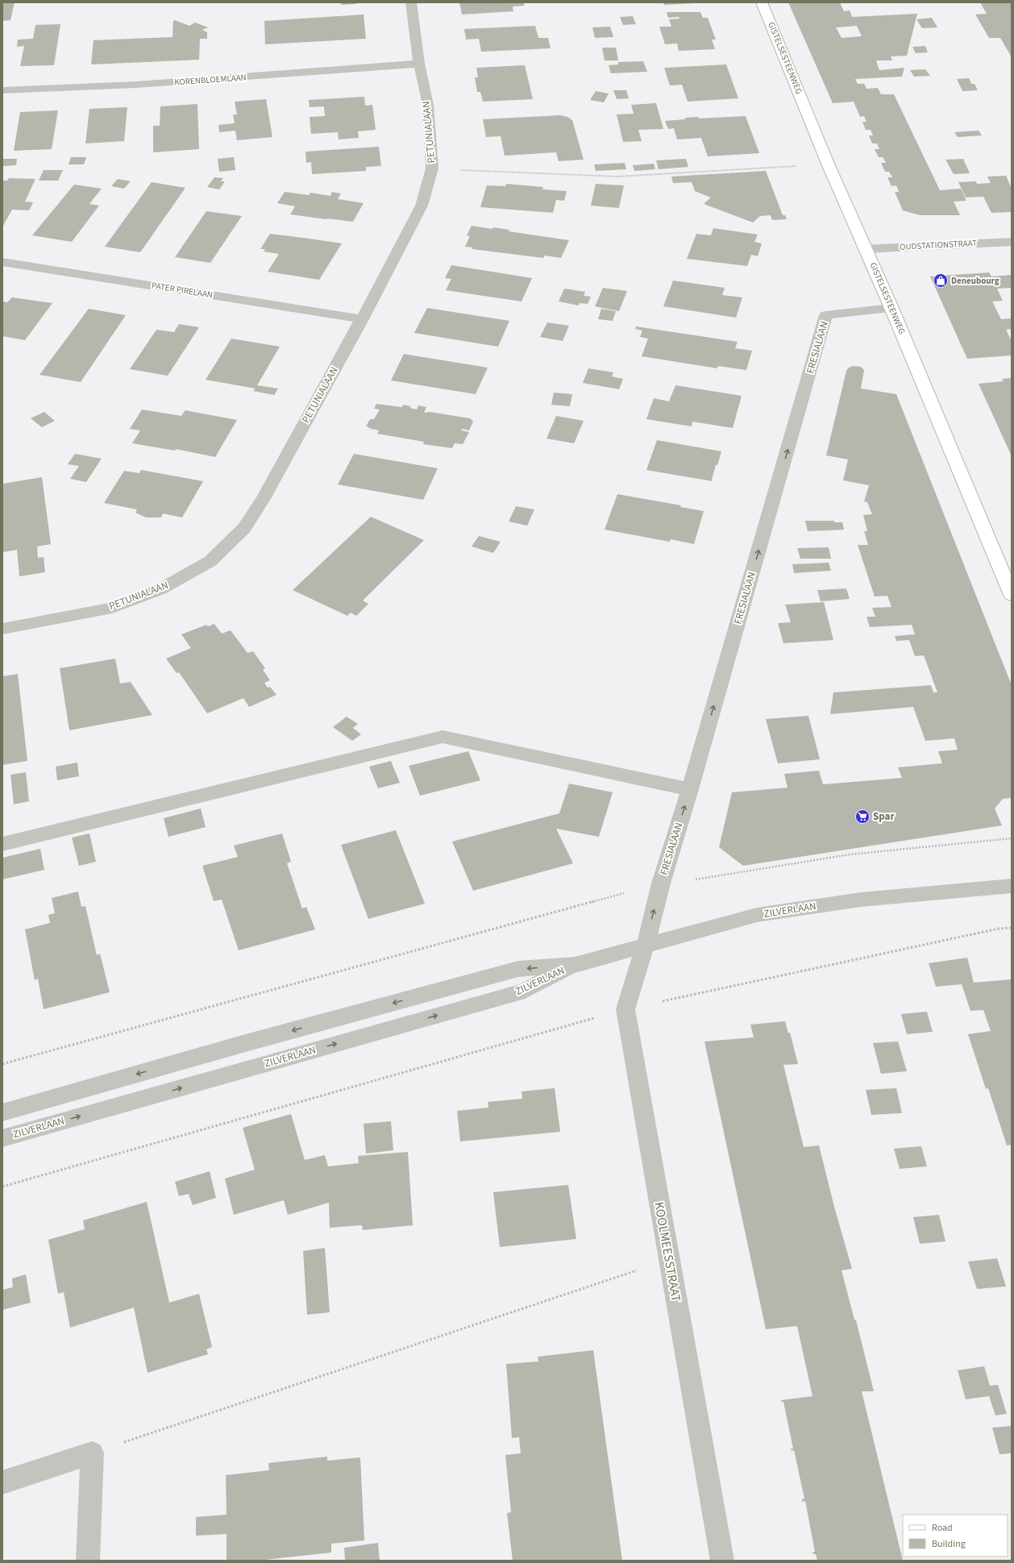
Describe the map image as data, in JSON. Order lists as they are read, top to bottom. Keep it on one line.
{"streets":{"main road":["GISTELSESTEENWEG"],"street":["KORENBLOEMLAAN","PETUNIALAAN","OUDSTATIONSTRAAT","PATER PIRELAAN","FRESIALAAN","ZILVERLAAN","KOOLMEESSTRAAT"]},"crossings":[["GISTELSESTEENWEG","OUDSTATIONSTRAAT"],["GISTELSESTEENWEG","FRESIALAAN"],["KORENBLOEMLAAN","PETUNIALAAN"],["PETUNIALAAN","PATER PIRELAAN"],["FRESIALAAN","ZILVERLAAN"],["FRESIALAAN","KOOLMEESSTRAAT"],["ZILVERLAAN","KOOLMEESSTRAAT"]],"one_way":["FRESIALAAN"],"places":{"shop":["Deneubourg"],"supermarket":["Spar"]},"legend":["Road","Building"]}
